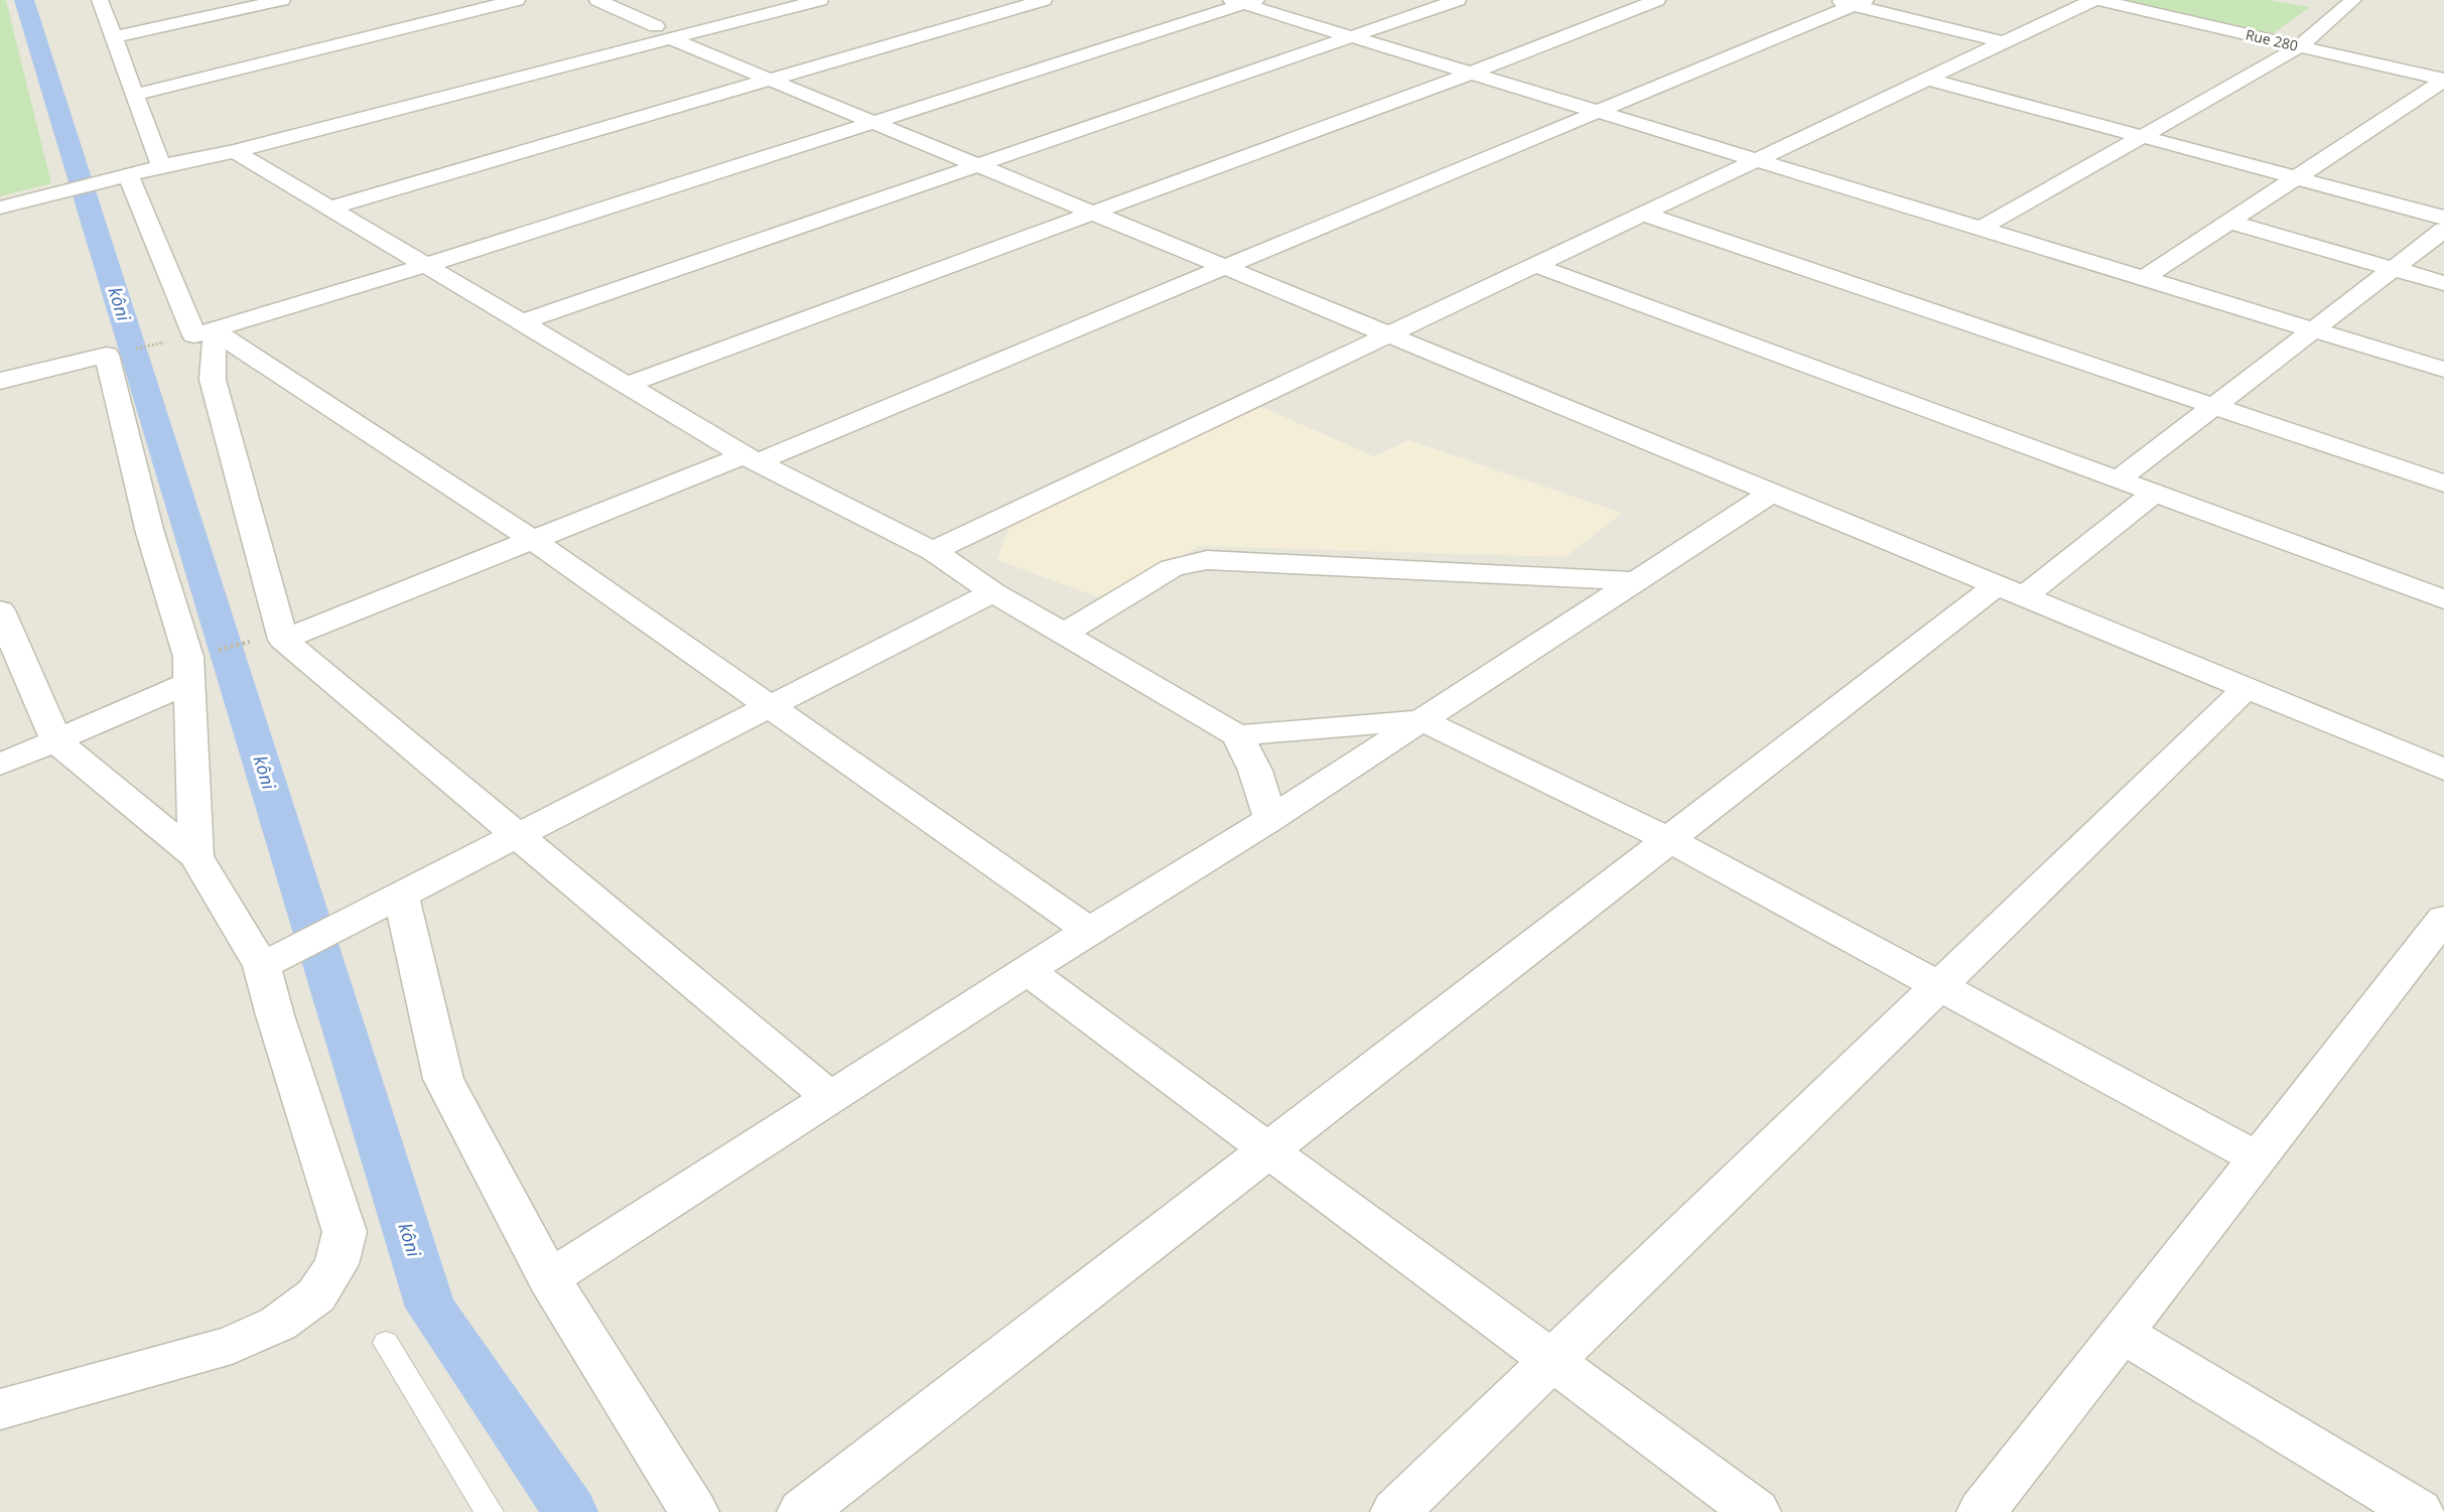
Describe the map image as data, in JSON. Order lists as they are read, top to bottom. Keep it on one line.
{"streets":{"street":["Rue 280"]},"water":["kôni"]}
